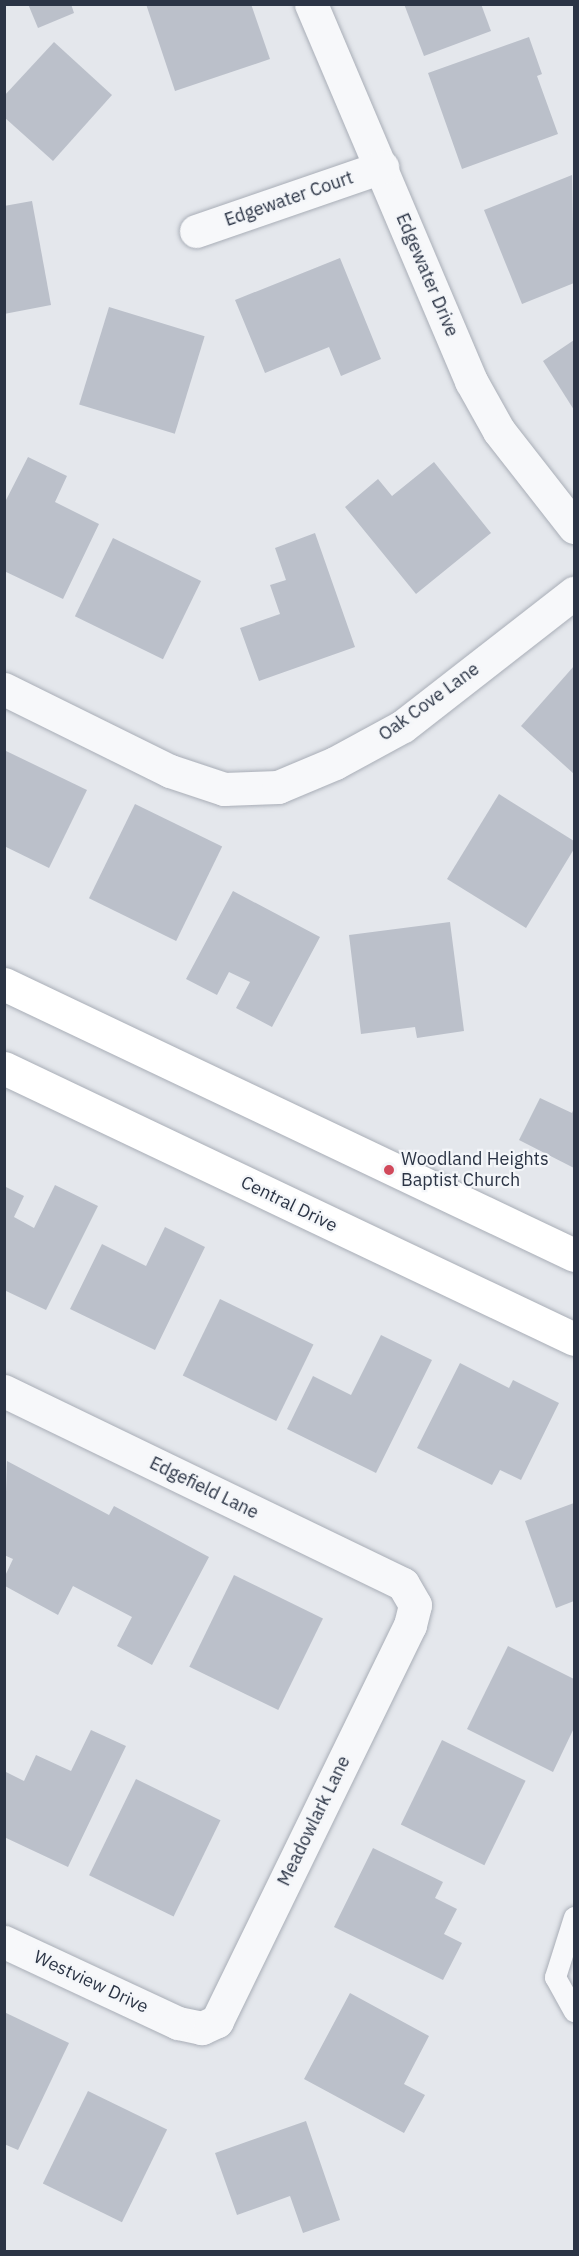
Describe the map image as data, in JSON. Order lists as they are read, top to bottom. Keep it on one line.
{"streets":{"main road":["Central Drive"],"street":["Edgewater Court","Edgewater Drive","Oak Cove Lane","Edgefield Lane","Meadowlark Lane","Westview Drive"]},"crossings":[["Edgewater Court","Edgewater Drive"],["Edgefield Lane","Meadowlark Lane"],["Meadowlark Lane","Westview Drive"]],"places":["Woodland Heights Baptist Church"]}
